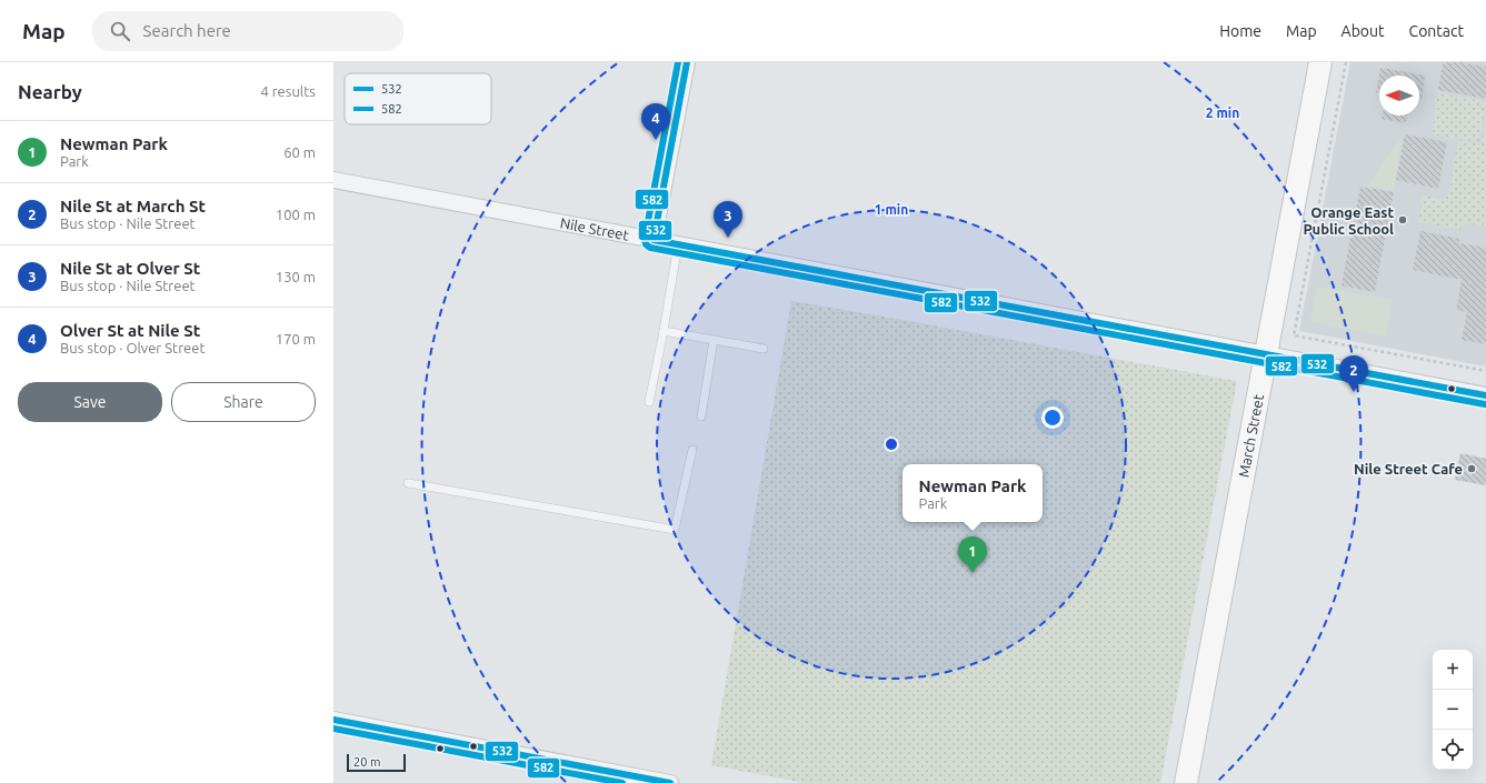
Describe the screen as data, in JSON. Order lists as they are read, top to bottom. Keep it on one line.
{"streets":{"street":["Nile Street","March Street"]},"crossings":[["Nile Street","March Street"]],"places":["Orange East Public School","Nile Street Cafe"],"lines":["transit line 532","transit line 582"],"legend":["532","582"],"scale_bar":"20 m","north":"left","page":{"header":"Map","search":"Search here","nav":["Home","Map","About","Contact"],"heading":["Nearby","4 results"],"pins":["4","3","2","1"],"list":[{"mark":"1","name":"Newman Park","note":"Park","value":"60 m"},{"mark":"2","name":"Nile St at March St","note":"Bus stop · Nile Street","value":"100 m"},{"mark":"3","name":"Nile St at Olver St","note":"Bus stop · Nile Street","value":"130 m"},{"mark":"4","name":"Olver St at Nile St","note":"Bus stop · Olver Street","value":"170 m"}],"buttons":["Save","Share"],"popup":["Newman Park","Park"],"map_buttons":["+","−"],"scale":"20 m"},"rings":["2 min","1 min"]}
